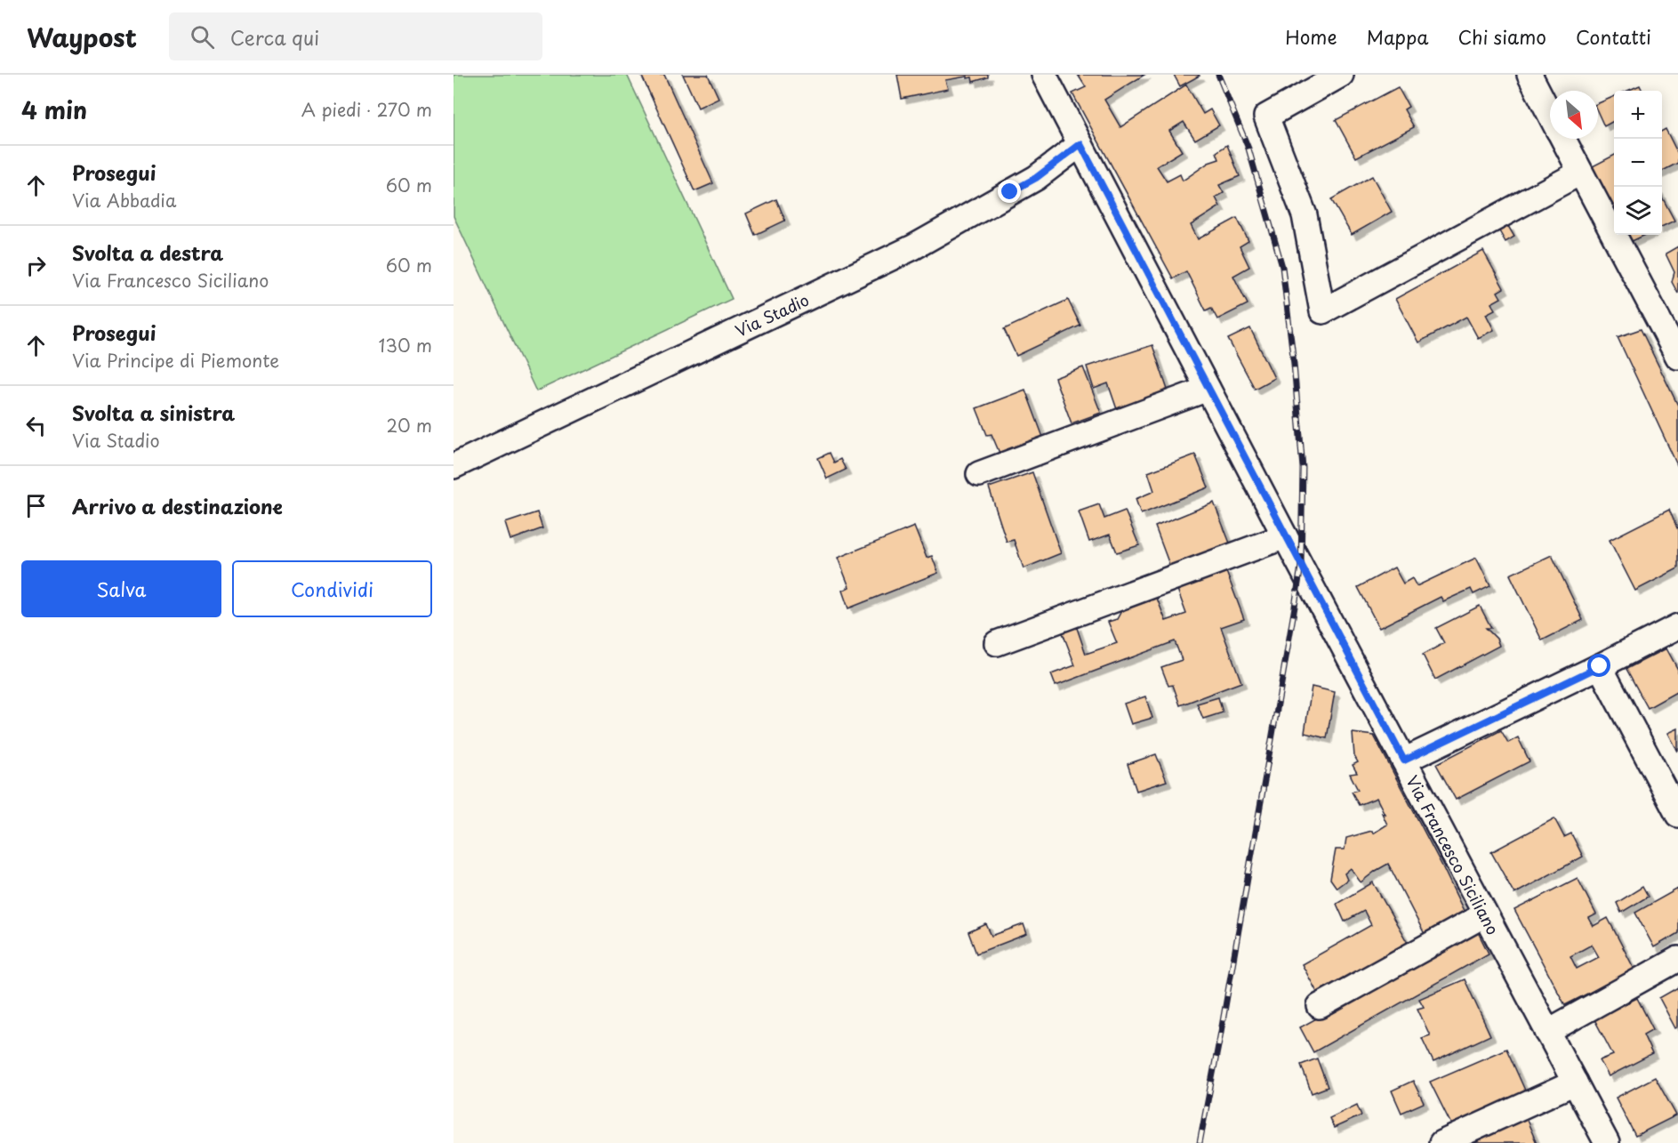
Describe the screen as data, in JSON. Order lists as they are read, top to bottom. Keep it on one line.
{"streets":{"street":["Via Stadio","Via Francesco Siciliano"]},"crossings":[["Via Stadio","Via Francesco Siciliano"]],"north":"bottom right","page":{"header":"Waypost","search":"Cerca qui","nav":["Home","Mappa","Chi siamo","Contatti"],"heading":["4 min","A piedi · 270 m"],"map_buttons":["+","−"],"list":[["Prosegui","Via Abbadia","60 m"],["Svolta a destra","Via Francesco Siciliano","60 m"],["Prosegui","Via Principe di Piemonte","130 m"],["Svolta a sinistra","Via Stadio","20 m"],"Arrivo a destinazione"],"buttons":["Salva","Condividi"]}}
